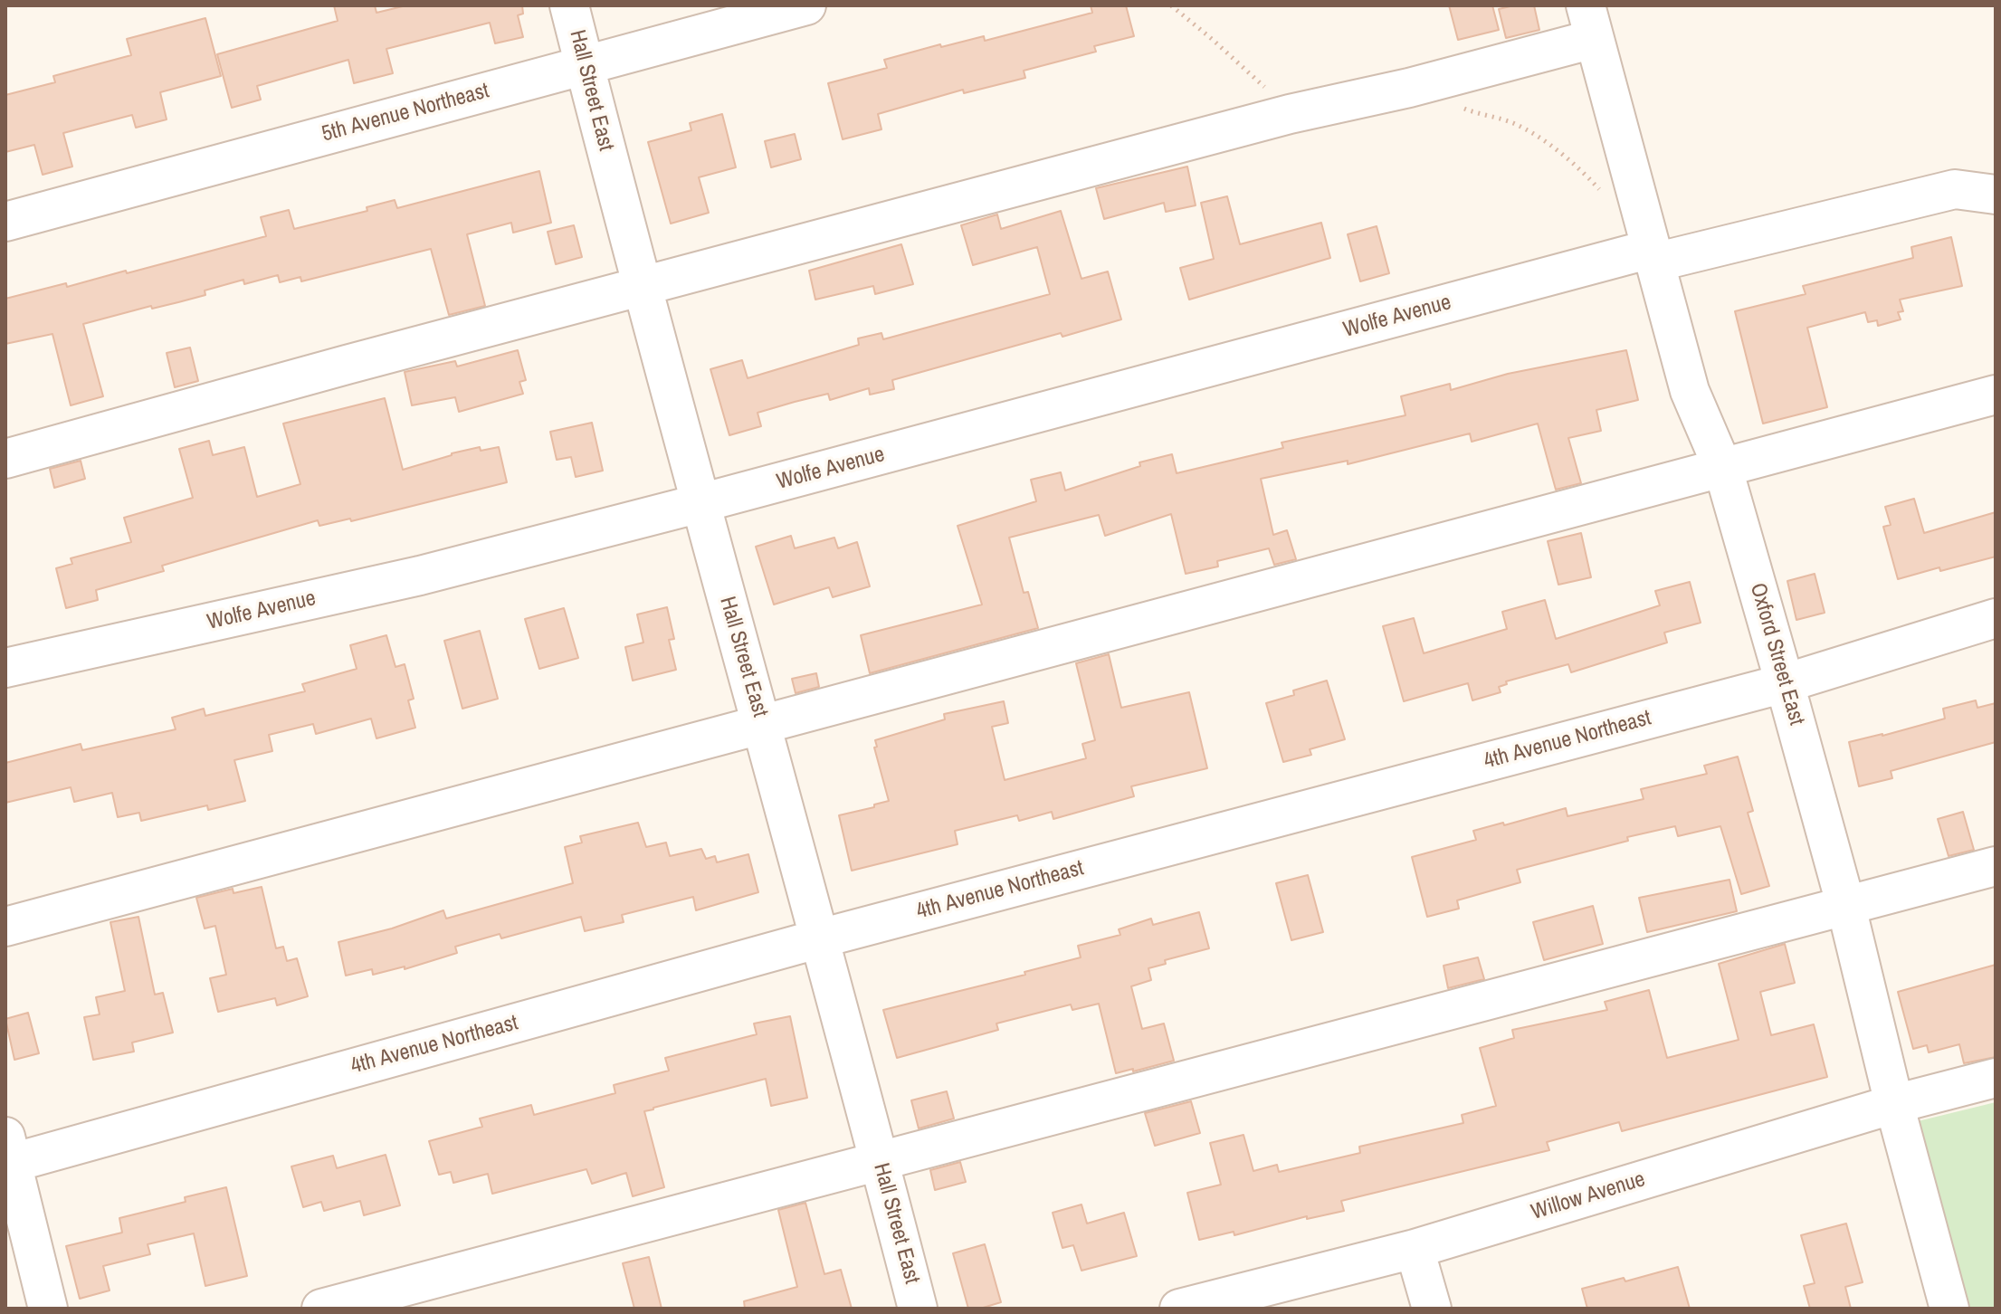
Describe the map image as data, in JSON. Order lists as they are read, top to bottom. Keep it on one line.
{"streets":{"street":["Hall Street East","5th Avenue Northeast","Wolfe Avenue","Oxford Street East","4th Avenue Northeast","Willow Avenue"]},"crossings":[["Hall Street East","5th Avenue Northeast"],["Hall Street East","Wolfe Avenue"],["Hall Street East","4th Avenue Northeast"],["Wolfe Avenue","Oxford Street East"],["Oxford Street East","4th Avenue Northeast"],["Oxford Street East","Willow Avenue"]]}
